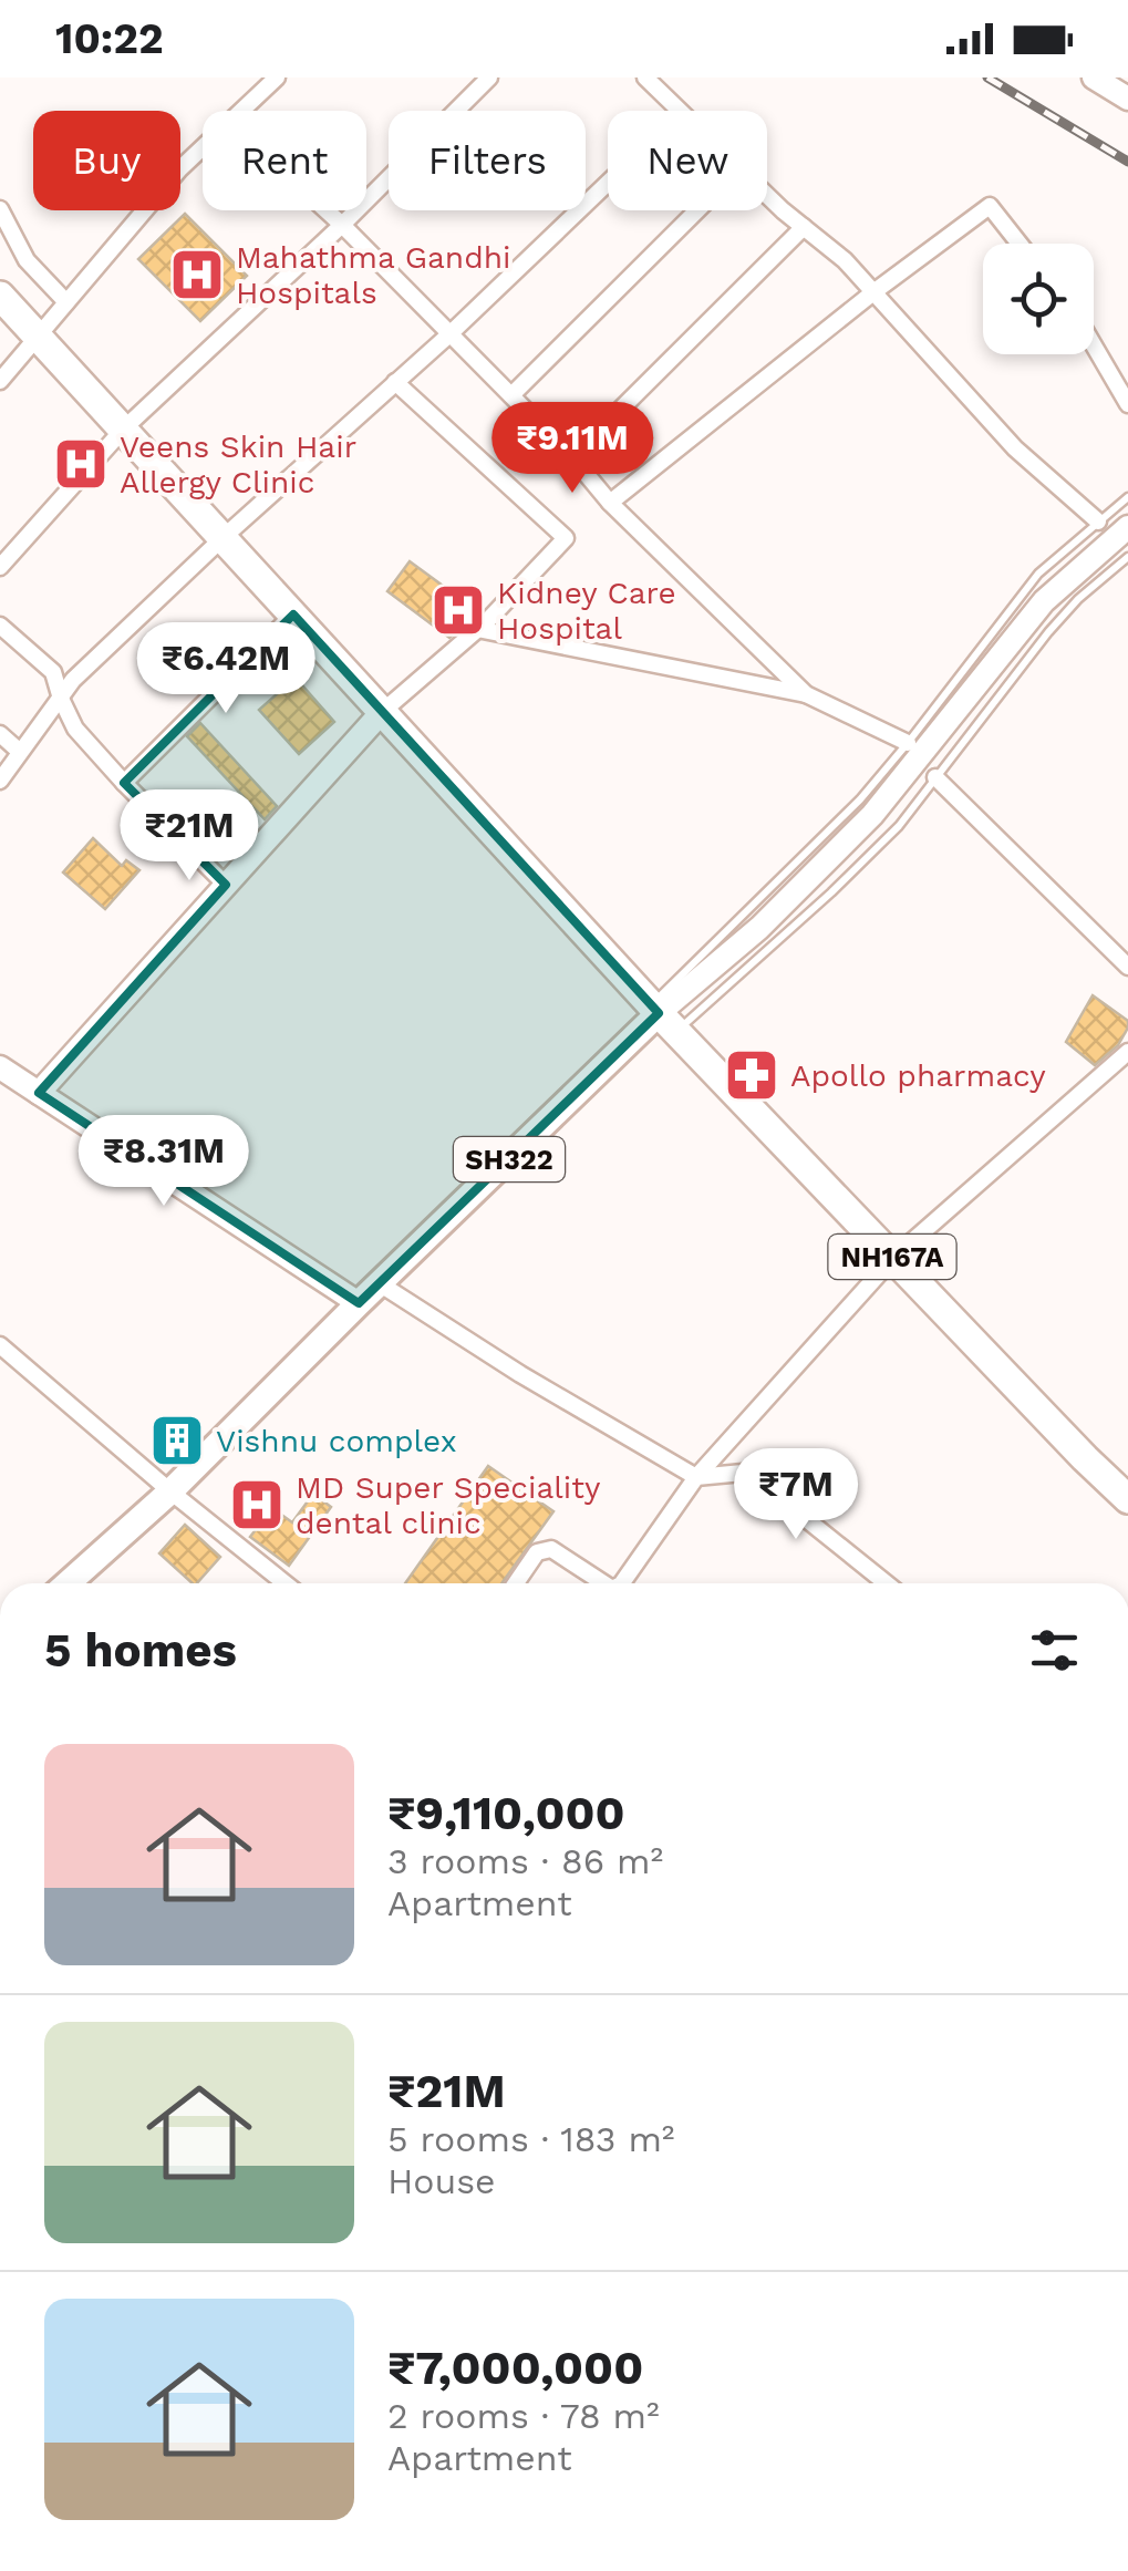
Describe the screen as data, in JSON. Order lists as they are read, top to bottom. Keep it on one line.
{"streets":{"highway":["NH167A"],"main road":["SH322"]},"crossings":[["SH322","NH167A"]],"places":{"hospital":["Mahathma Gandhi Hospitals","Veens Skin Hair Allergy Clinic","Kidney Care Hospital","MD Super Speciality dental clinic"],"pharmacy":["Apollo pharmacy"],"building":["Vishnu complex"]},"page":{"status":"10:22","chip":["Buy","Rent","Filters","New"],"price":["₹9.11M","₹6.42M","₹21M","₹8.31M","₹7M"],"heading":"5 homes","list":[{"name":"₹9,110,000","note":"3 rooms · 86 m² · Apartment"},{"name":"₹21M","note":"5 rooms · 183 m² · House"},{"name":"₹7,000,000","note":"2 rooms · 78 m² · Apartment"}]}}
